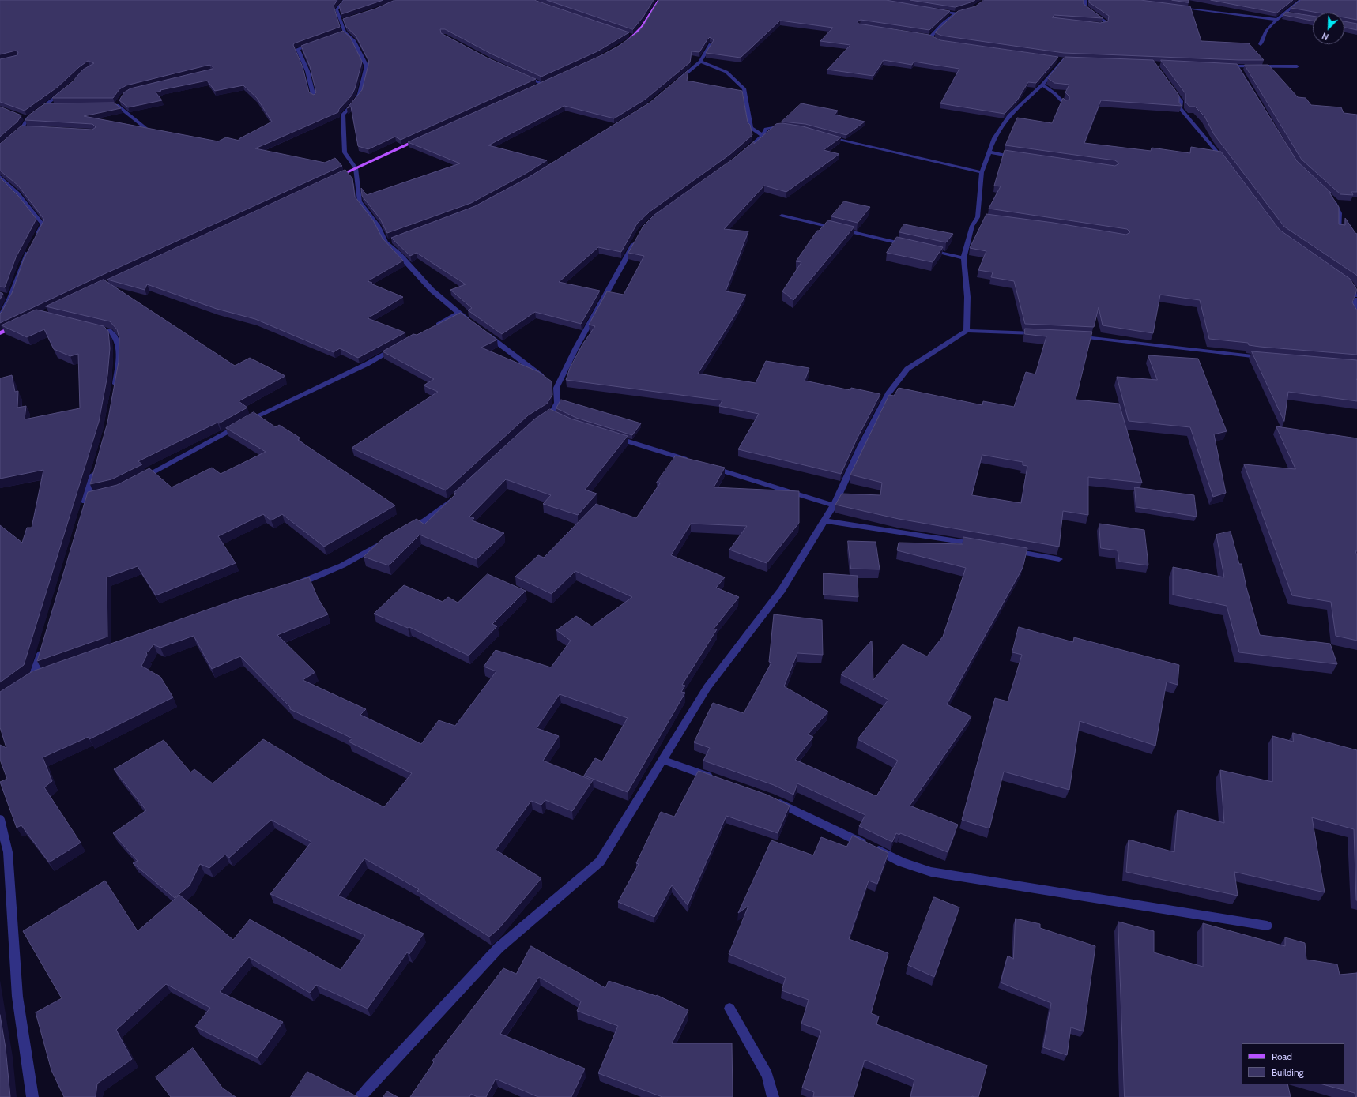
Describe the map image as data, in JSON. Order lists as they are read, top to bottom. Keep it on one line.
{"legend":["Road","Building"],"north":"bottom left"}
